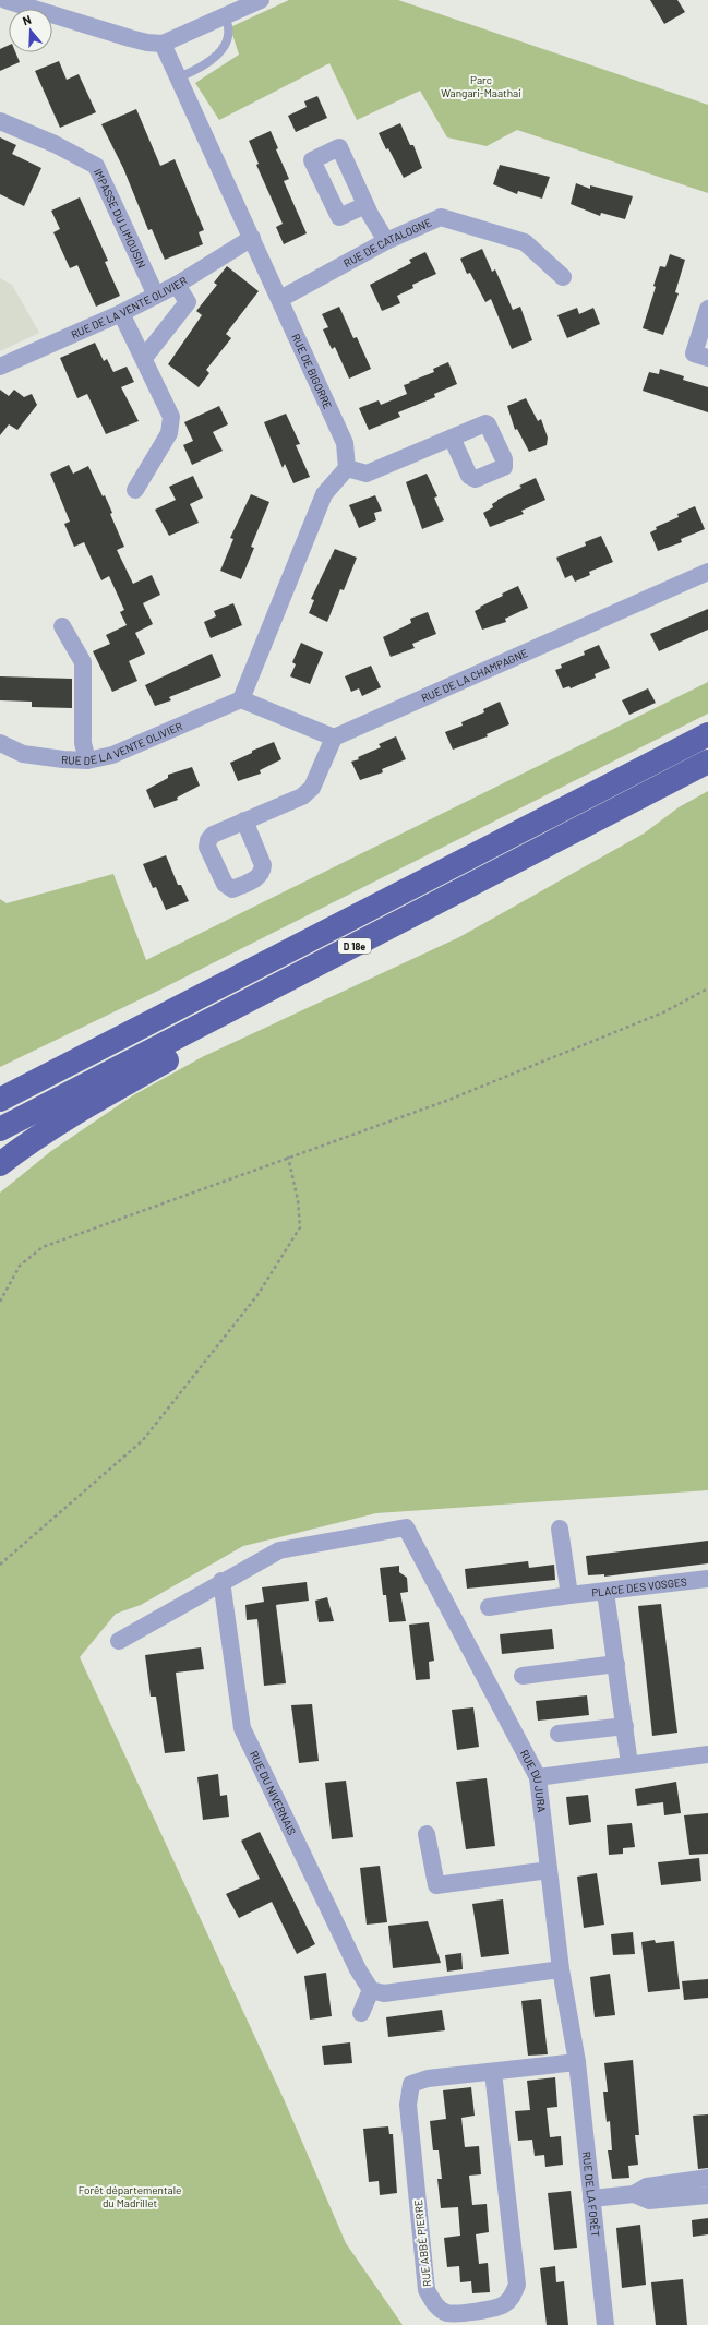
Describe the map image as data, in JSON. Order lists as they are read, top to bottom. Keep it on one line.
{"streets":{"highway":["D 18e"],"street":["IMPASSE DU LIMOUSIN","RUE DE CATALOGNE","RUE DE LA VENTE OLIVIER","RUE DE BIGORRE","RUE DE LA CHAMPAGNE","PLACE DES VOSGES","RUE DU JURA","RUE DU NIVERNAIS","RUE DE LA FORÊT","RUE ABBÉ PIERRE"]},"crossings":[["IMPASSE DU LIMOUSIN","RUE DE LA VENTE OLIVIER"],["RUE DE CATALOGNE","RUE DE BIGORRE"],["RUE DE LA VENTE OLIVIER","RUE DE BIGORRE"],["RUE DU JURA","RUE DU NIVERNAIS"],["RUE DU JURA","RUE DE LA FORÊT"],["RUE DU JURA","RUE ABBÉ PIERRE"],["RUE DE LA FORÊT","RUE ABBÉ PIERRE"]],"parks":["Parc Wangari-Maathai","Forêt départementale du Madrillet"],"north":"top"}
